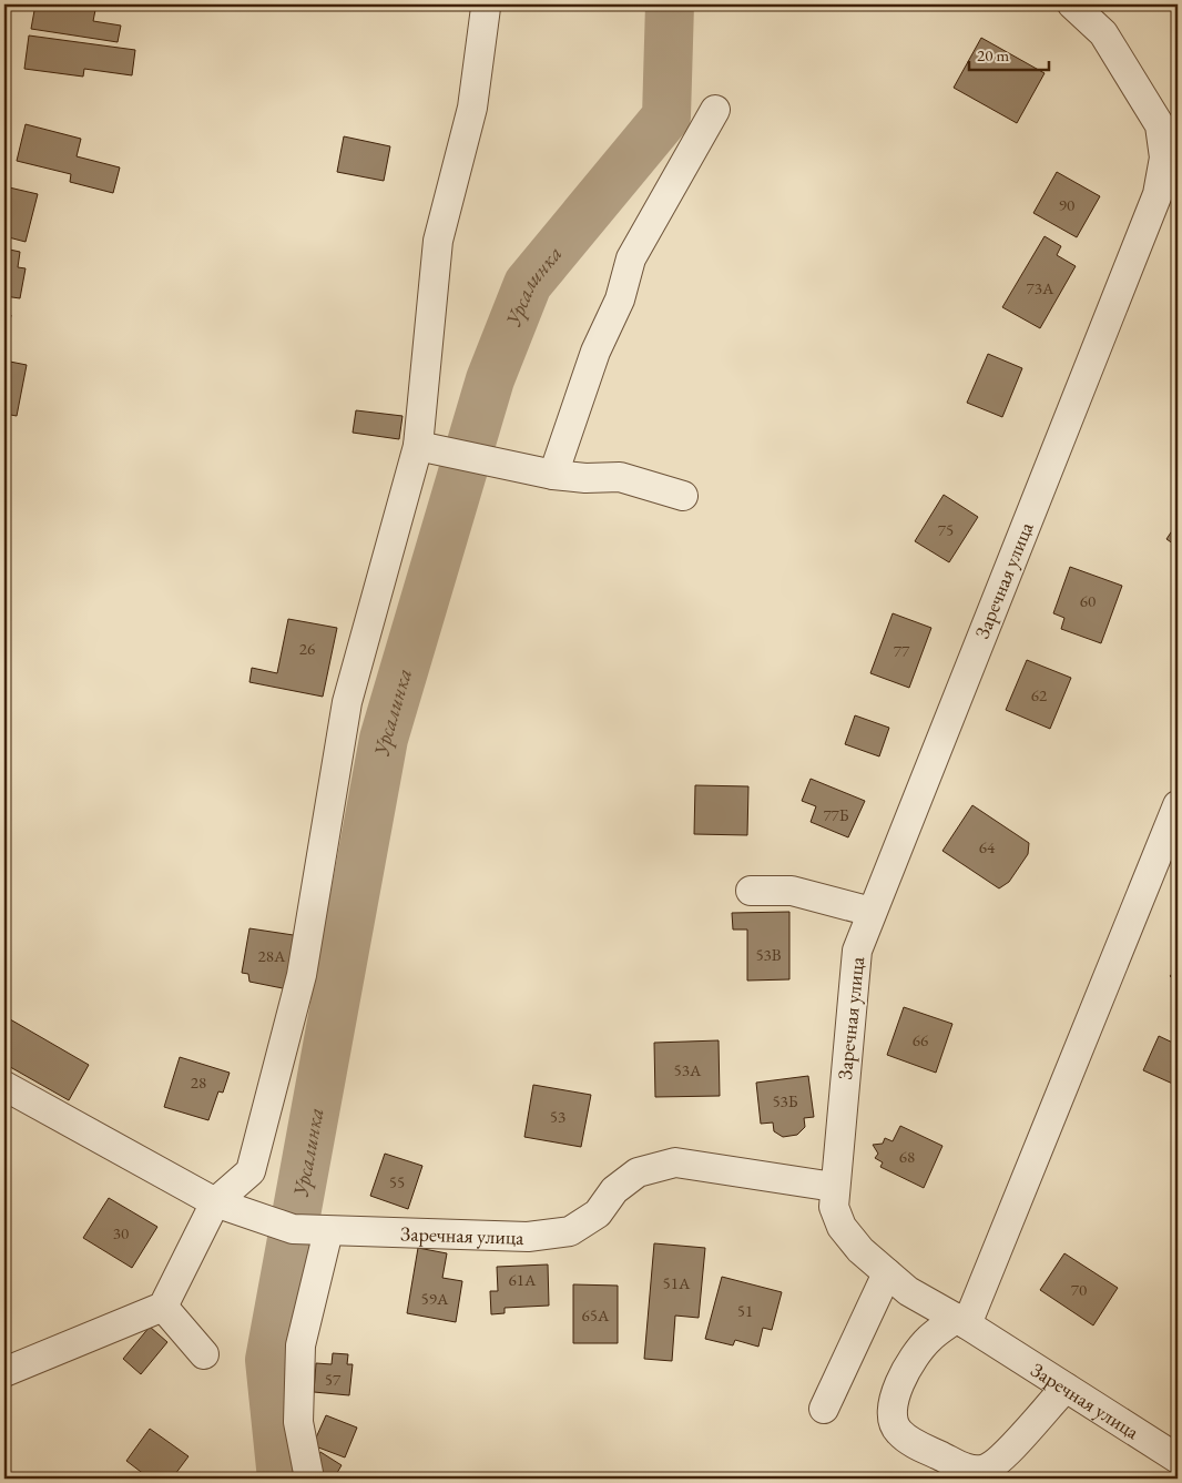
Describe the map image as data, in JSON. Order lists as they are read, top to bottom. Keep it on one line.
{"streets":{"street":["Заречная улица"]},"water":["Урсалинка"],"house_numbers":["90","73А","75","60","26","77","62","77Б","64","53В","28А","66","53А","28","53Б","53","68","55","30","61А","51А","70","59А","51","65А","57"],"scale_bar":"20 m"}
